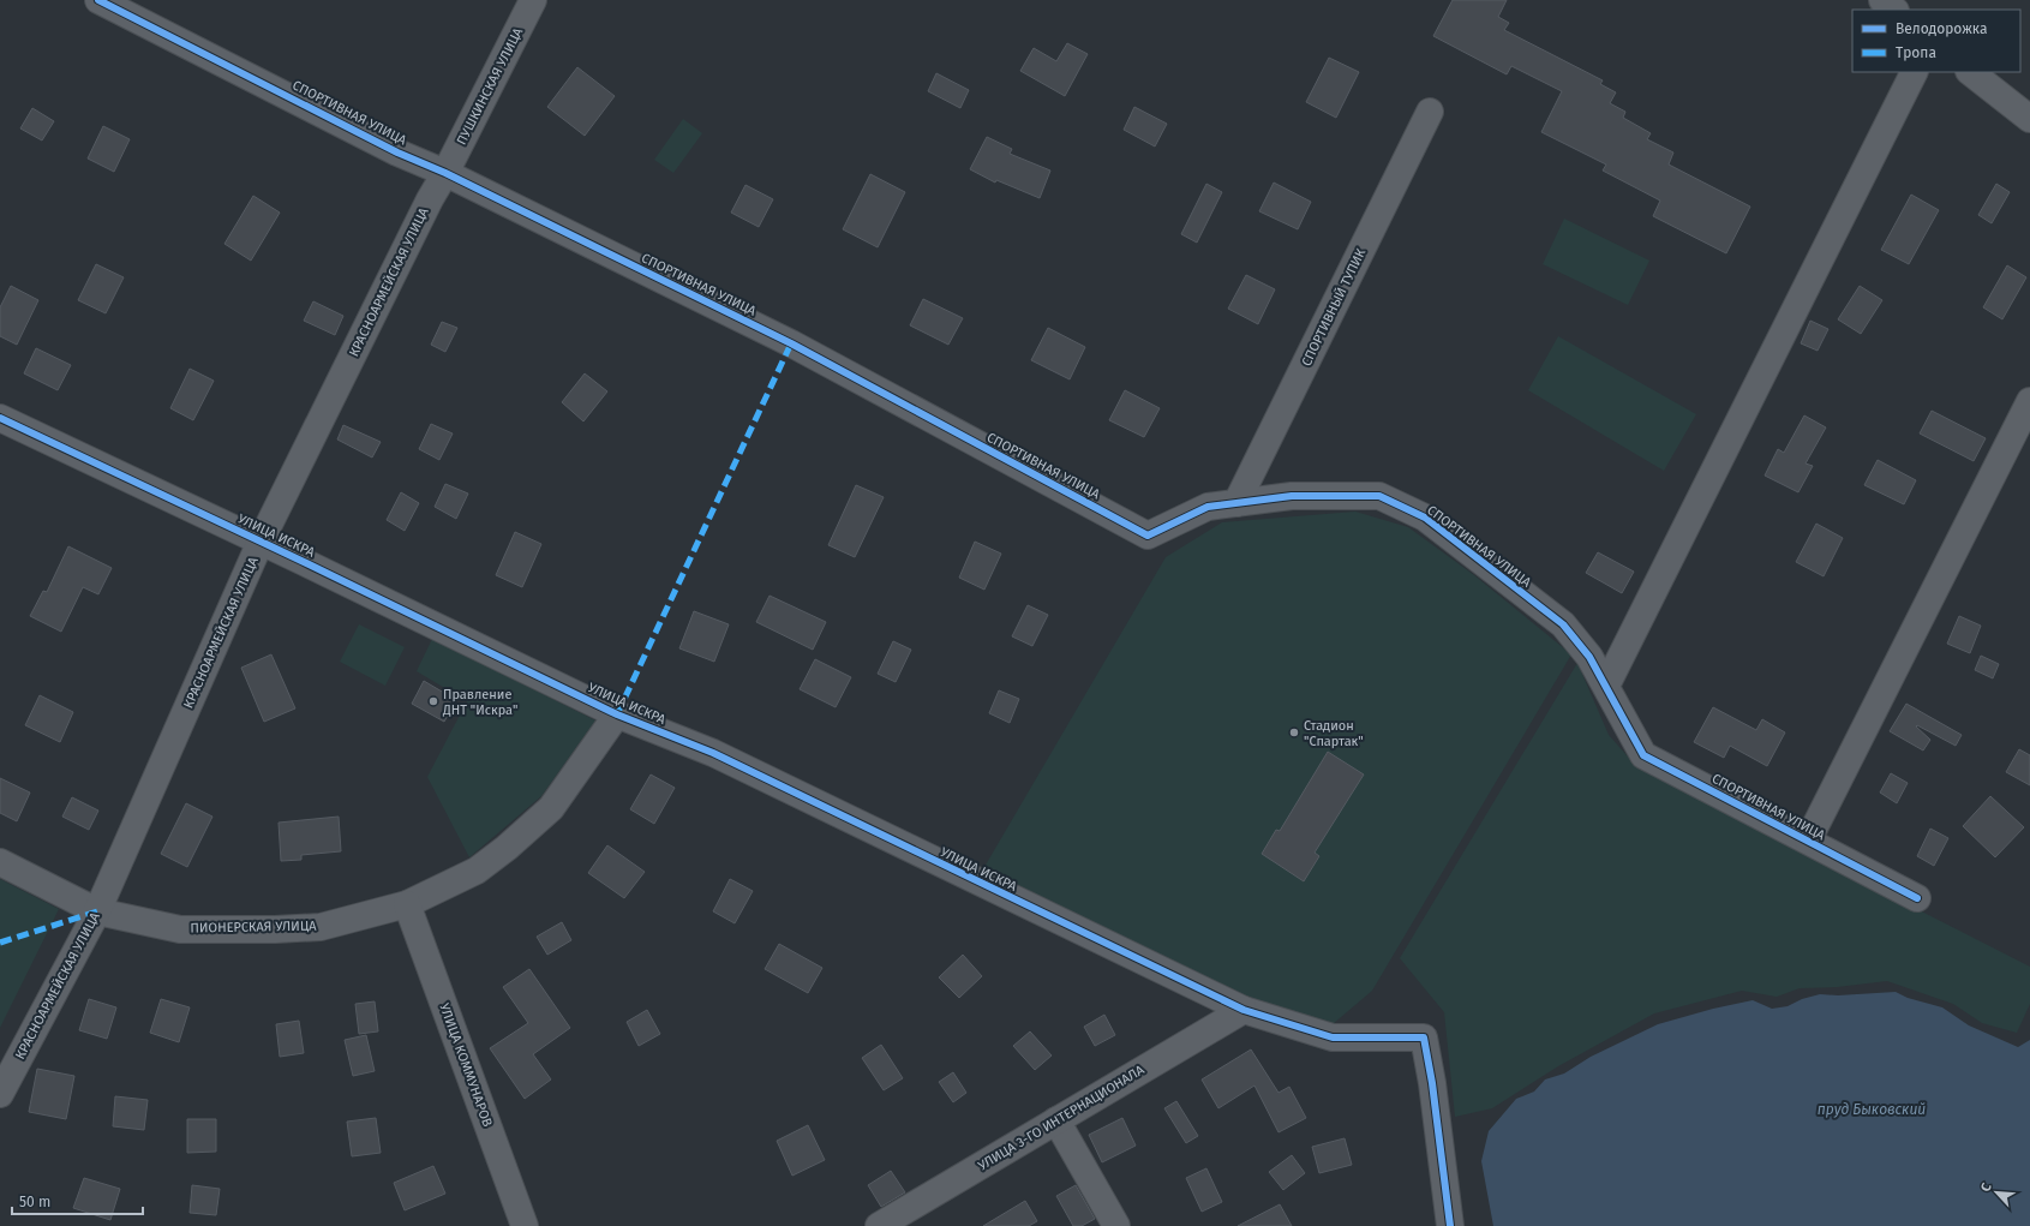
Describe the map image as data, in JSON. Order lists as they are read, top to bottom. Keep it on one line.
{"streets":{"street":["ПУШКИНСКАЯ УЛИЦА","СПОРТИВНАЯ УЛИЦА","КРАСНОАРМЕЙСКАЯ УЛИЦА","СПОРТИВНЫЙ ТУПИК","УЛИЦА ИСКРА","ПИОНЕРСКАЯ УЛИЦА","УЛИЦА КОММУНАРОВ","УЛИЦА 3-ГО ИНТЕРНАЦИОНАЛА"]},"crossings":[["ПУШКИНСКАЯ УЛИЦА","СПОРТИВНАЯ УЛИЦА"],["ПУШКИНСКАЯ УЛИЦА","КРАСНОАРМЕЙСКАЯ УЛИЦА"],["СПОРТИВНАЯ УЛИЦА","КРАСНОАРМЕЙСКАЯ УЛИЦА"],["СПОРТИВНАЯ УЛИЦА","СПОРТИВНЫЙ ТУПИК"],["КРАСНОАРМЕЙСКАЯ УЛИЦА","УЛИЦА ИСКРА"],["КРАСНОАРМЕЙСКАЯ УЛИЦА","ПИОНЕРСКАЯ УЛИЦА"],["УЛИЦА ИСКРА","ПИОНЕРСКАЯ УЛИЦА"],["УЛИЦА ИСКРА","УЛИЦА 3-ГО ИНТЕРНАЦИОНАЛА"],["ПИОНЕРСКАЯ УЛИЦА","УЛИЦА КОММУНАРОВ"]],"water":["пруд Быковский"],"places":["Правление ДНТ \"Искра\"","Стадион \"Спартак\""],"legend":["Велодорожка","Тропа"],"scale_bar":"50 m","north":"top left"}
